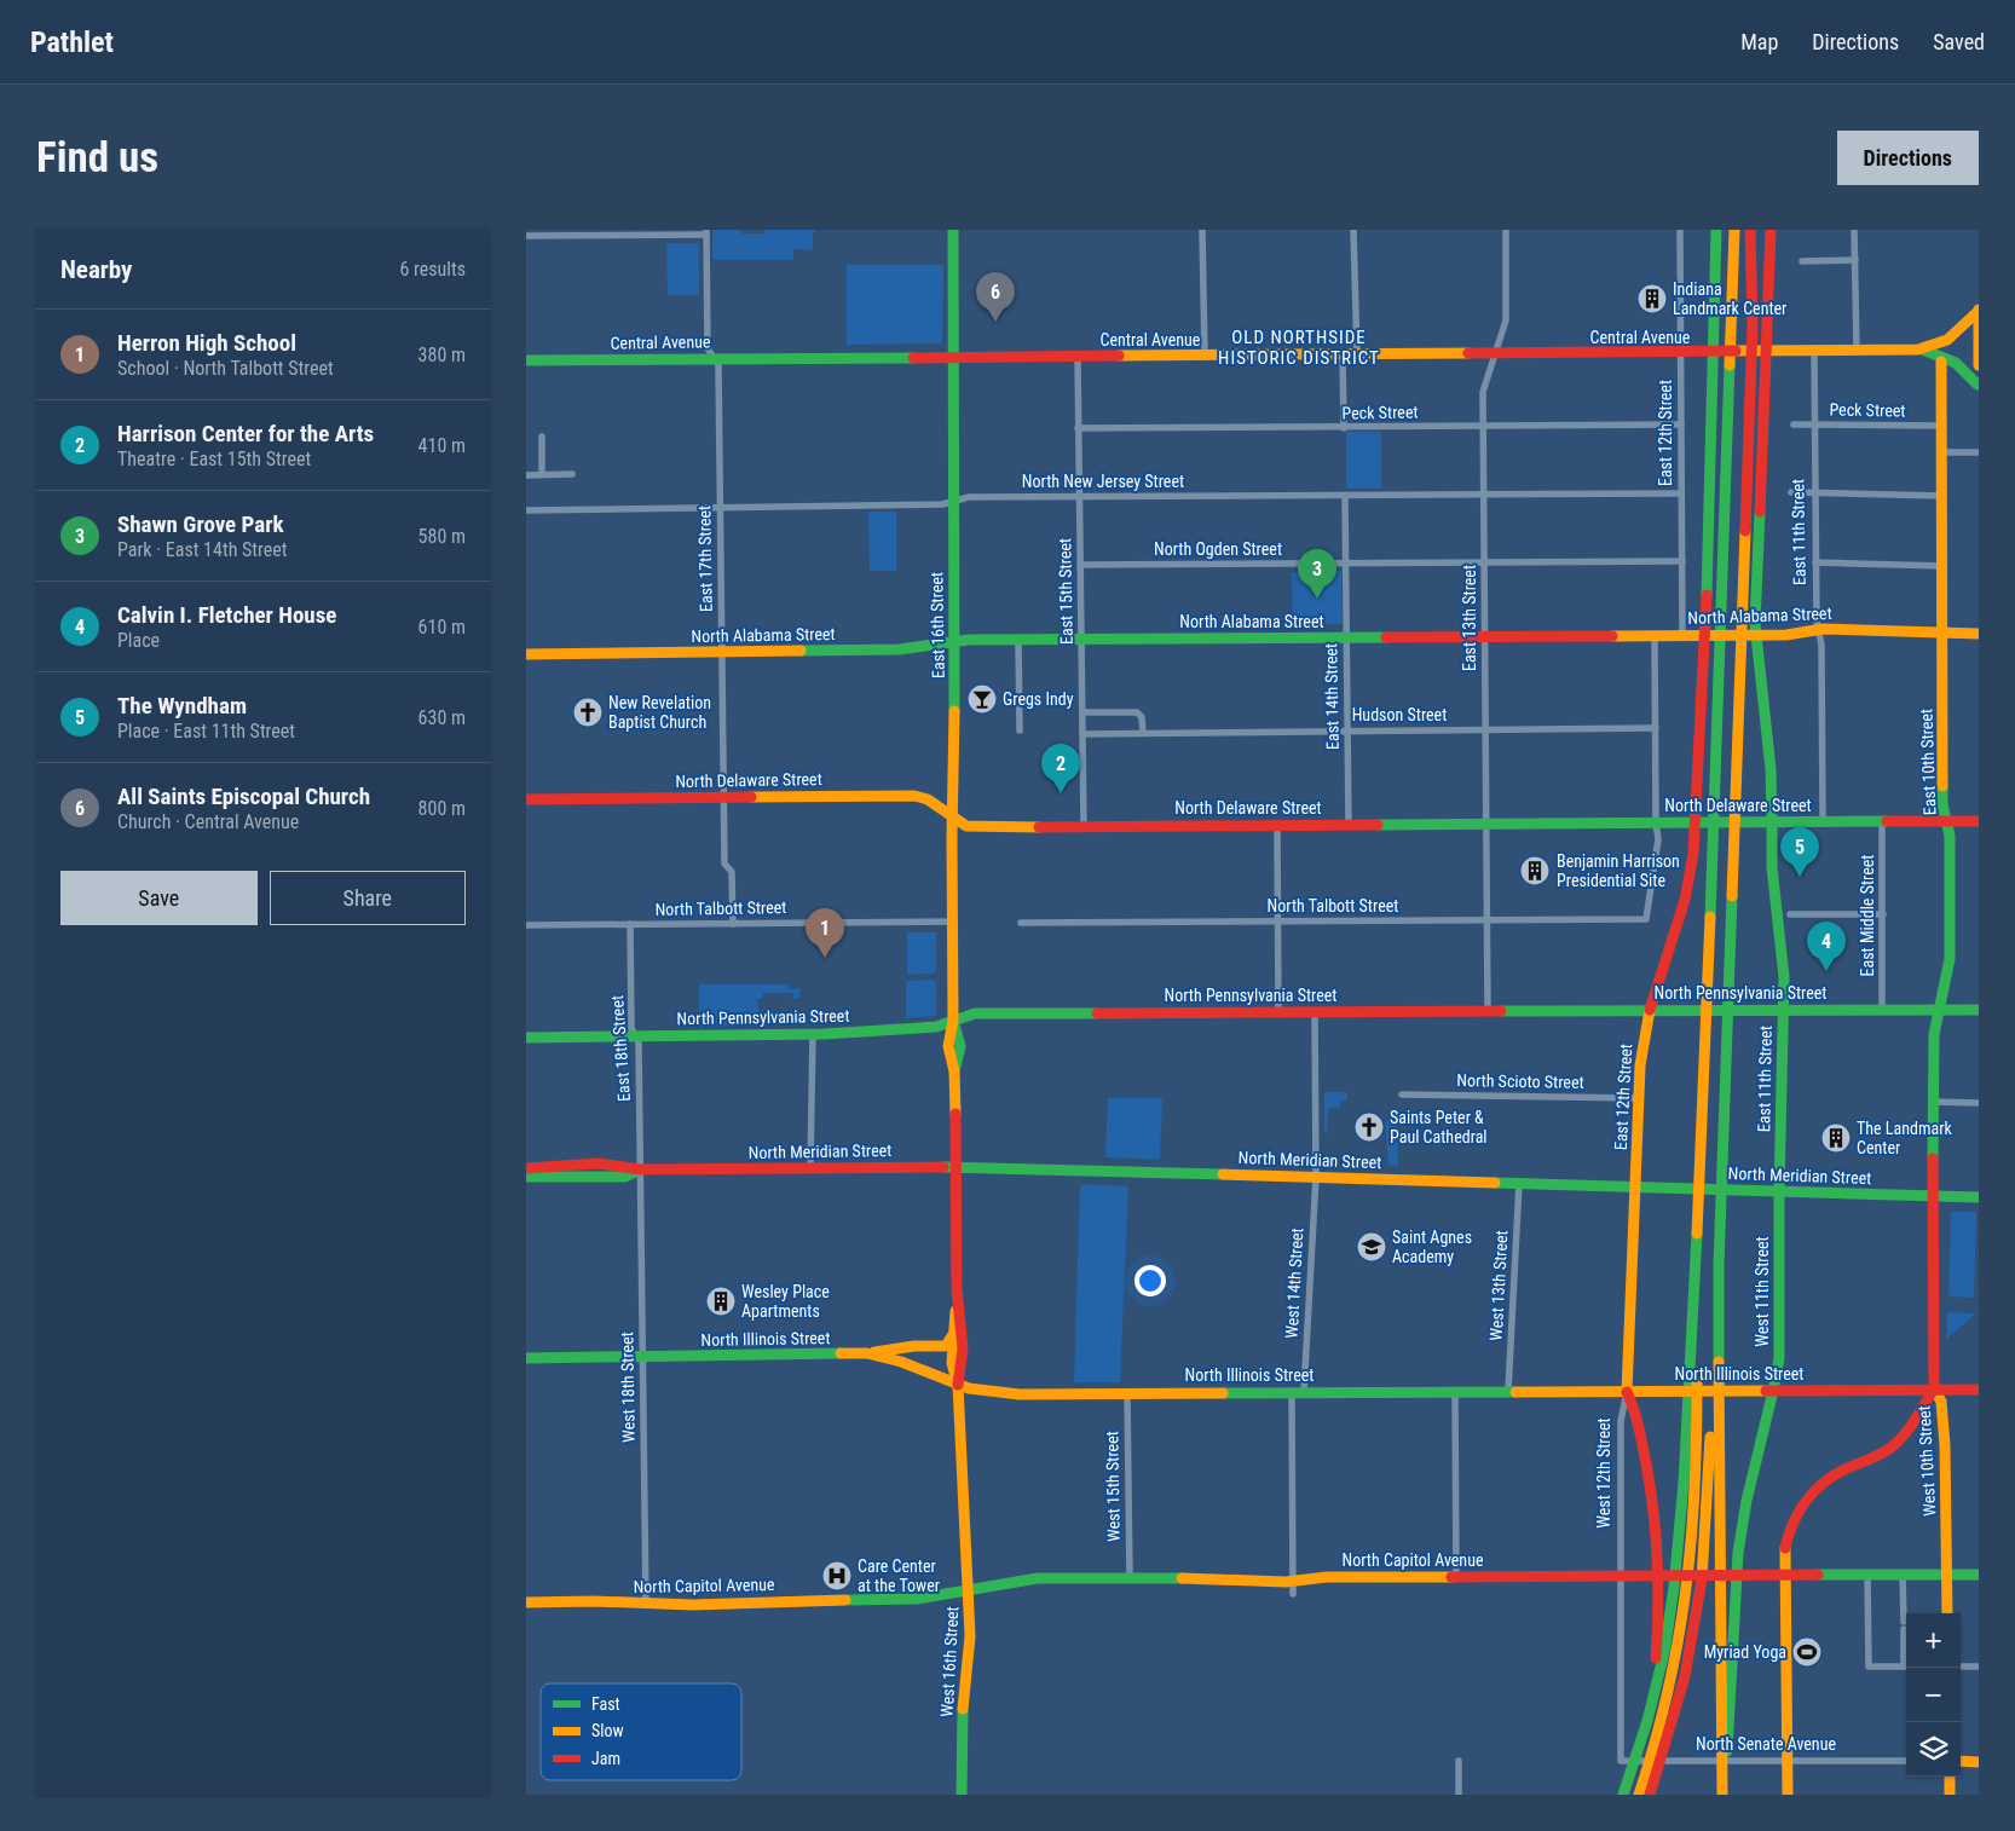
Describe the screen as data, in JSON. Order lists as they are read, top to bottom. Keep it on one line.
{"streets":{"main road":["Central Avenue","East 12th Street","East 11th Street","North Alabama Street","East 16th Street","East 10th Street","North Delaware Street","North Pennsylvania Street","North Meridian Street","West 11th Street","North Illinois Street","West 10th Street","West 12th Street","North Capitol Avenue","West 16th Street"],"street":["Peck Street","North New Jersey Street","North Ogden Street","East 17th Street","East 15th Street","East 13th Street","East 14th Street","Hudson Street","North Talbott Street","East Middle Street","East 18th Street","North Scioto Street","West 14th Street","West 13th Street","West 18th Street","West 15th Street","North Senate Avenue"]},"crossings":[["Central Avenue","East 12th Street"],["Central Avenue","East 11th Street"],["Central Avenue","East 17th Street"],["Central Avenue","East 15th Street"],["Central Avenue","East 13th Street"],["Central Avenue","East 16th Street"],["Peck Street","East 12th Street"],["Peck Street","East 11th Street"],["Peck Street","East 15th Street"],["Peck Street","East 13th Street"],["Peck Street","East 10th Street"],["East 12th Street","North New Jersey Street"],["East 12th Street","North Ogden Street"],["East 12th Street","North Alabama Street"],["East 12th Street","North Pennsylvania Street"],["East 12th Street","North Scioto Street"],["East 12th Street","North Meridian Street"],["East 12th Street","West 12th Street"],["North New Jersey Street","East 17th Street"],["North New Jersey Street","East 15th Street"],["North New Jersey Street","East 13th Street"],["North New Jersey Street","East 16th Street"],["North New Jersey Street","East 14th Street"],["East 11th Street","North Alabama Street"],["East 11th Street","North Delaware Street"],["East 11th Street","North Pennsylvania Street"],["East 11th Street","North Meridian Street"],["East 11th Street","West 11th Street"],["North Ogden Street","East 15th Street"],["North Ogden Street","East 13th Street"],["North Ogden Street","East 14th Street"],["East 17th Street","North Alabama Street"],["East 17th Street","North Delaware Street"],["East 17th Street","North Talbott Street"],["East 15th Street","North Alabama Street"],["East 15th Street","Hudson Street"],["East 15th Street","North Delaware Street"],["North Alabama Street","East 13th Street"],["North Alabama Street","East 16th Street"],["North Alabama Street","East 14th Street"],["North Alabama Street","East 10th Street"],["East 13th Street","Hudson Street"],["East 13th Street","North Delaware Street"],["East 13th Street","North Talbott Street"],["East 13th Street","North Pennsylvania Street"],["East 16th Street","North Delaware Street"],["East 16th Street","North Talbott Street"],["East 16th Street","North Pennsylvania Street"],["East 16th Street","North Meridian Street"],["East 16th Street","West 16th Street"],["East 14th Street","Hudson Street"],["East 14th Street","North Delaware Street"],["East 10th Street","North Delaware Street"],["East 10th Street","North Pennsylvania Street"],["East 10th Street","North Meridian Street"],["East 10th Street","West 10th Street"],["North Delaware Street","North Talbott Street"],["North Delaware Street","East Middle Street"],["North Talbott Street","East 18th Street"],["East Middle Street","North Pennsylvania Street"],["North Pennsylvania Street","East 18th Street"],["East 18th Street","North Meridian Street"],["East 18th Street","West 18th Street"],["North Meridian Street","West 14th Street"],["North Meridian Street","West 13th Street"],["North Meridian Street","West 11th Street"],["North Meridian Street","West 18th Street"],["North Meridian Street","West 10th Street"],["North Meridian Street","West 12th Street"],["North Meridian Street","West 16th Street"],["West 14th Street","North Illinois Street"],["West 13th Street","North Illinois Street"],["West 11th Street","North Illinois Street"],["North Illinois Street","West 18th Street"],["North Illinois Street","West 10th Street"],["North Illinois Street","West 12th Street"],["North Illinois Street","West 15th Street"],["North Illinois Street","West 16th Street"],["West 18th Street","North Capitol Avenue"],["West 10th Street","North Capitol Avenue"],["West 12th Street","North Capitol Avenue"],["West 12th Street","North Senate Avenue"],["West 15th Street","North Capitol Avenue"],["North Capitol Avenue","West 16th Street"]],"districts":["OLD NORTHSIDE HISTORIC DISTRICT"],"places":{"building":["Indiana Landmark Center","Benjamin Harrison Presidential Site","The Landmark Center","Wesley Place Apartments"],"bar":["Gregs Indy"],"church":["New Revelation Baptist Church","Saints Peter & Paul Cathedral"],"school or university":["Saint Agnes Academy"],"hospital":["Care Center at the Tower"],"sports":["Myriad Yoga"]},"legend":["Fast","Slow","Jam"],"page":{"header":"Pathlet","nav":["Map","Directions","Saved"],"buttons":["Directions",["Save","Share"]],"title":"Find us","heading":["Nearby","6 results"],"pins":["6","3","2","5","1","4"],"list":[{"mark":"1","name":"Herron High School","note":"School · North Talbott Street","value":"380 m"},{"mark":"2","name":"Harrison Center for the Arts","note":"Theatre · East 15th Street","value":"410 m"},{"mark":"3","name":"Shawn Grove Park","note":"Park · East 14th Street","value":"580 m"},{"mark":"4","name":"Calvin I. Fletcher House","note":"Place","value":"610 m"},{"mark":"5","name":"The Wyndham","note":"Place · East 11th Street","value":"630 m"},{"mark":"6","name":"All Saints Episcopal Church","note":"Church · Central Avenue","value":"800 m"}],"map_buttons":["+","−"]}}
